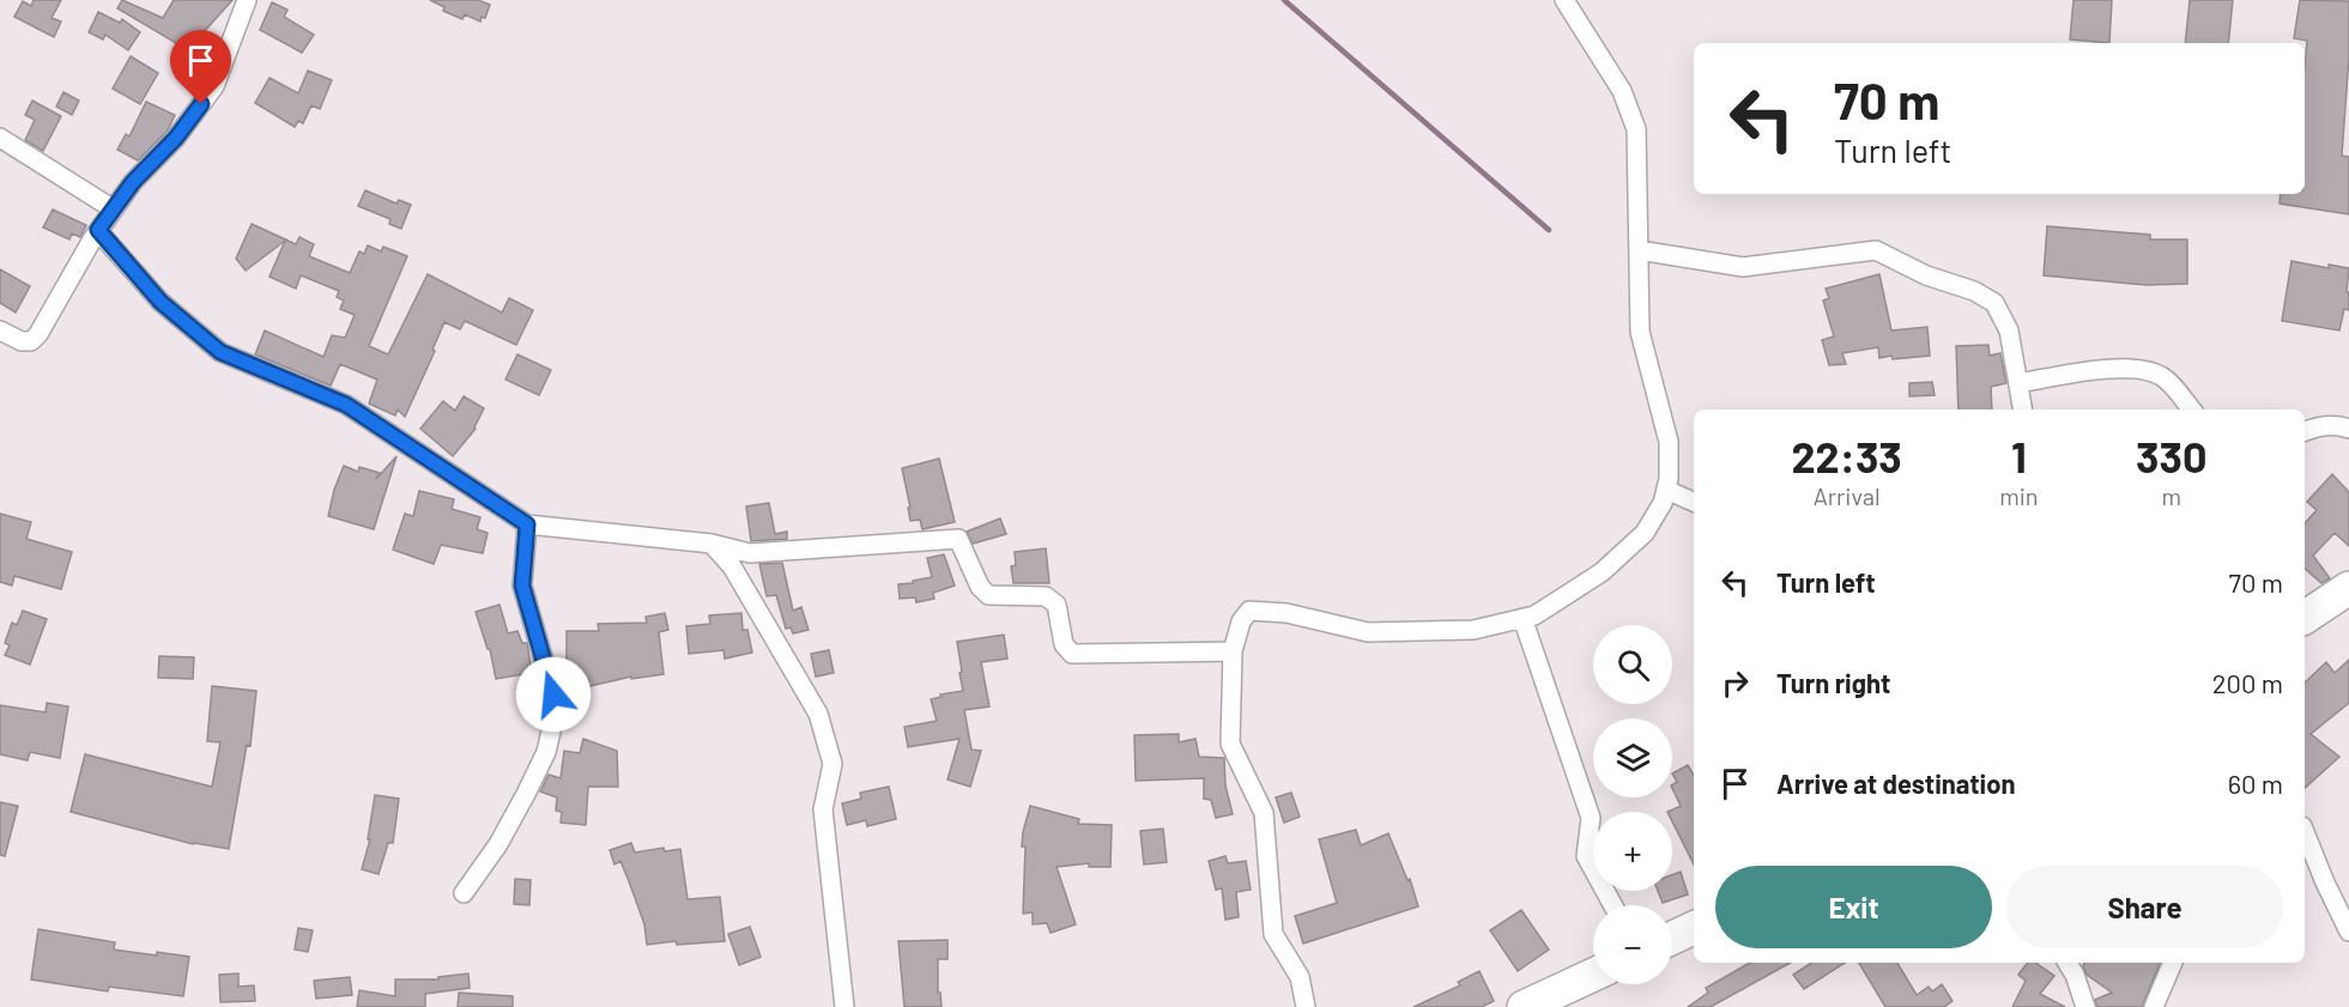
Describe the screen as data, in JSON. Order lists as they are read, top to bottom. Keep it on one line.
{"page":{"turn":["70 m","Turn left"],"eta":["22:33","Arrival","1","min","330","m"],"list":[{"name":"Turn left","value":"70 m"},{"name":"Turn right","value":"200 m"},{"name":"Arrive at destination","value":"60 m"}],"map_buttons":["+","−"],"buttons":["Exit","Share"]}}
